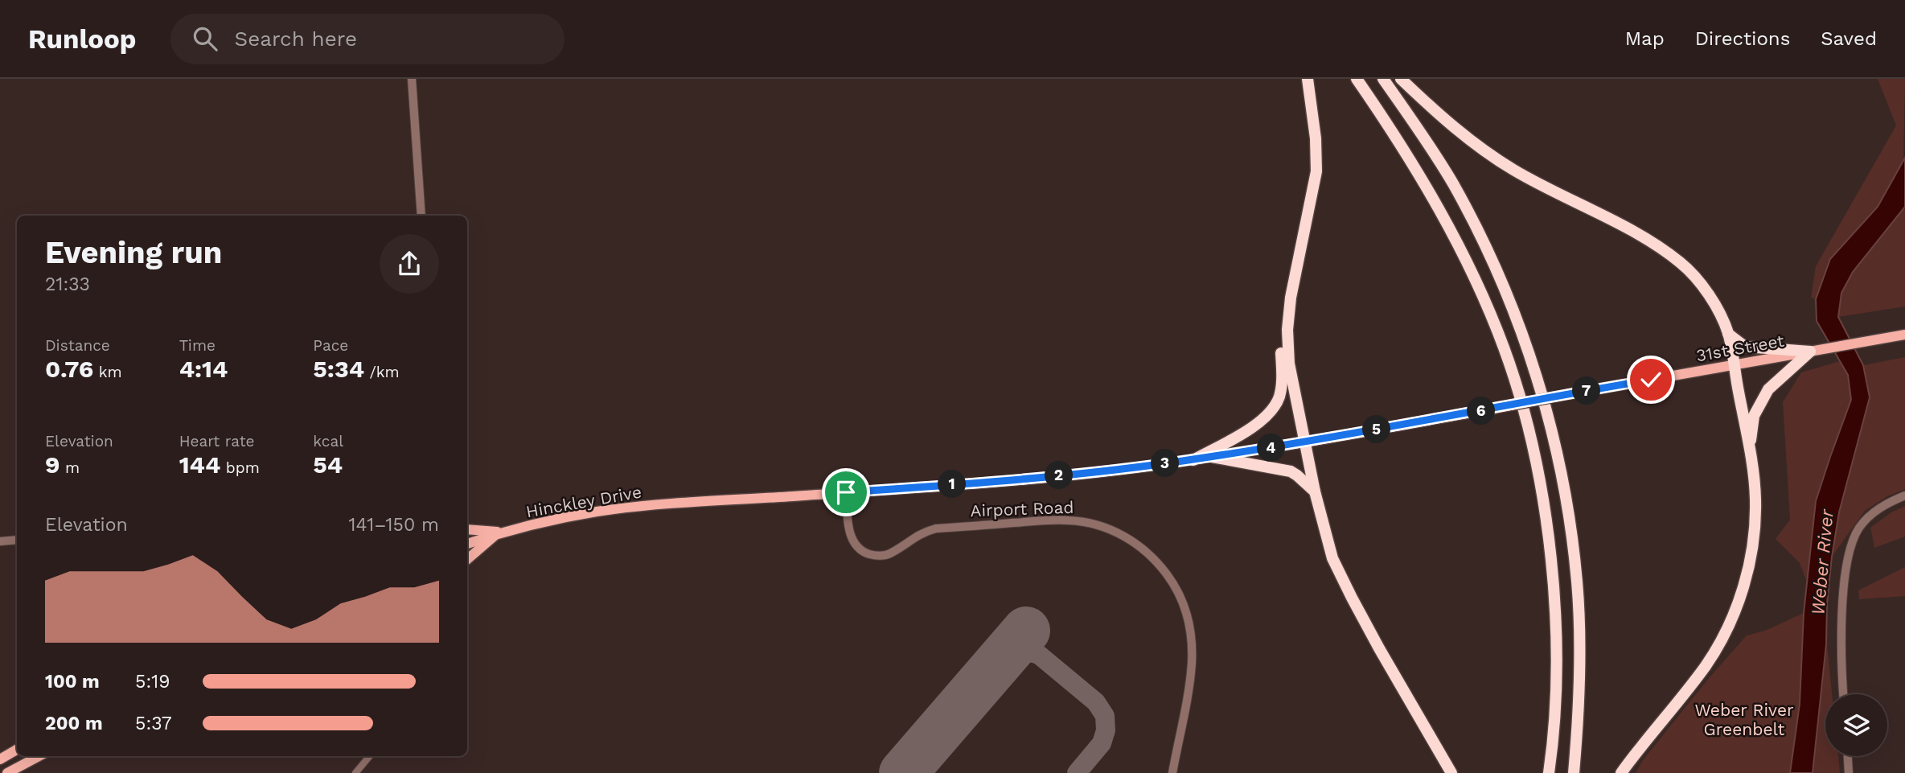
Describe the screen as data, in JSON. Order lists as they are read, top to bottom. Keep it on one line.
{"streets":{"main road":["31st Street","Hinckley Drive"],"street":["Airport Road"]},"crossings":[["31st Street","Hinckley Drive"],["31st Street","Airport Road"]],"water":["Weber River"],"parks":["Weber River Greenbelt"],"page":{"header":"Runloop","search":"Search here","nav":["Map","Directions","Saved"],"heading":["Evening run","21:33"],"stats":[["Distance","0.76 km"],["Time","4:14"],["Pace","5:34 /km"],["Elevation","9 m"],["Heart rate","144 bpm"],["kcal","54"]],"pins":["7","6","5","4","3","2","1"],"chart":["Elevation","141–150 m"],"list":[{"name":"100 m","note":"5:19"},{"name":"200 m","note":"5:37"}]}}
